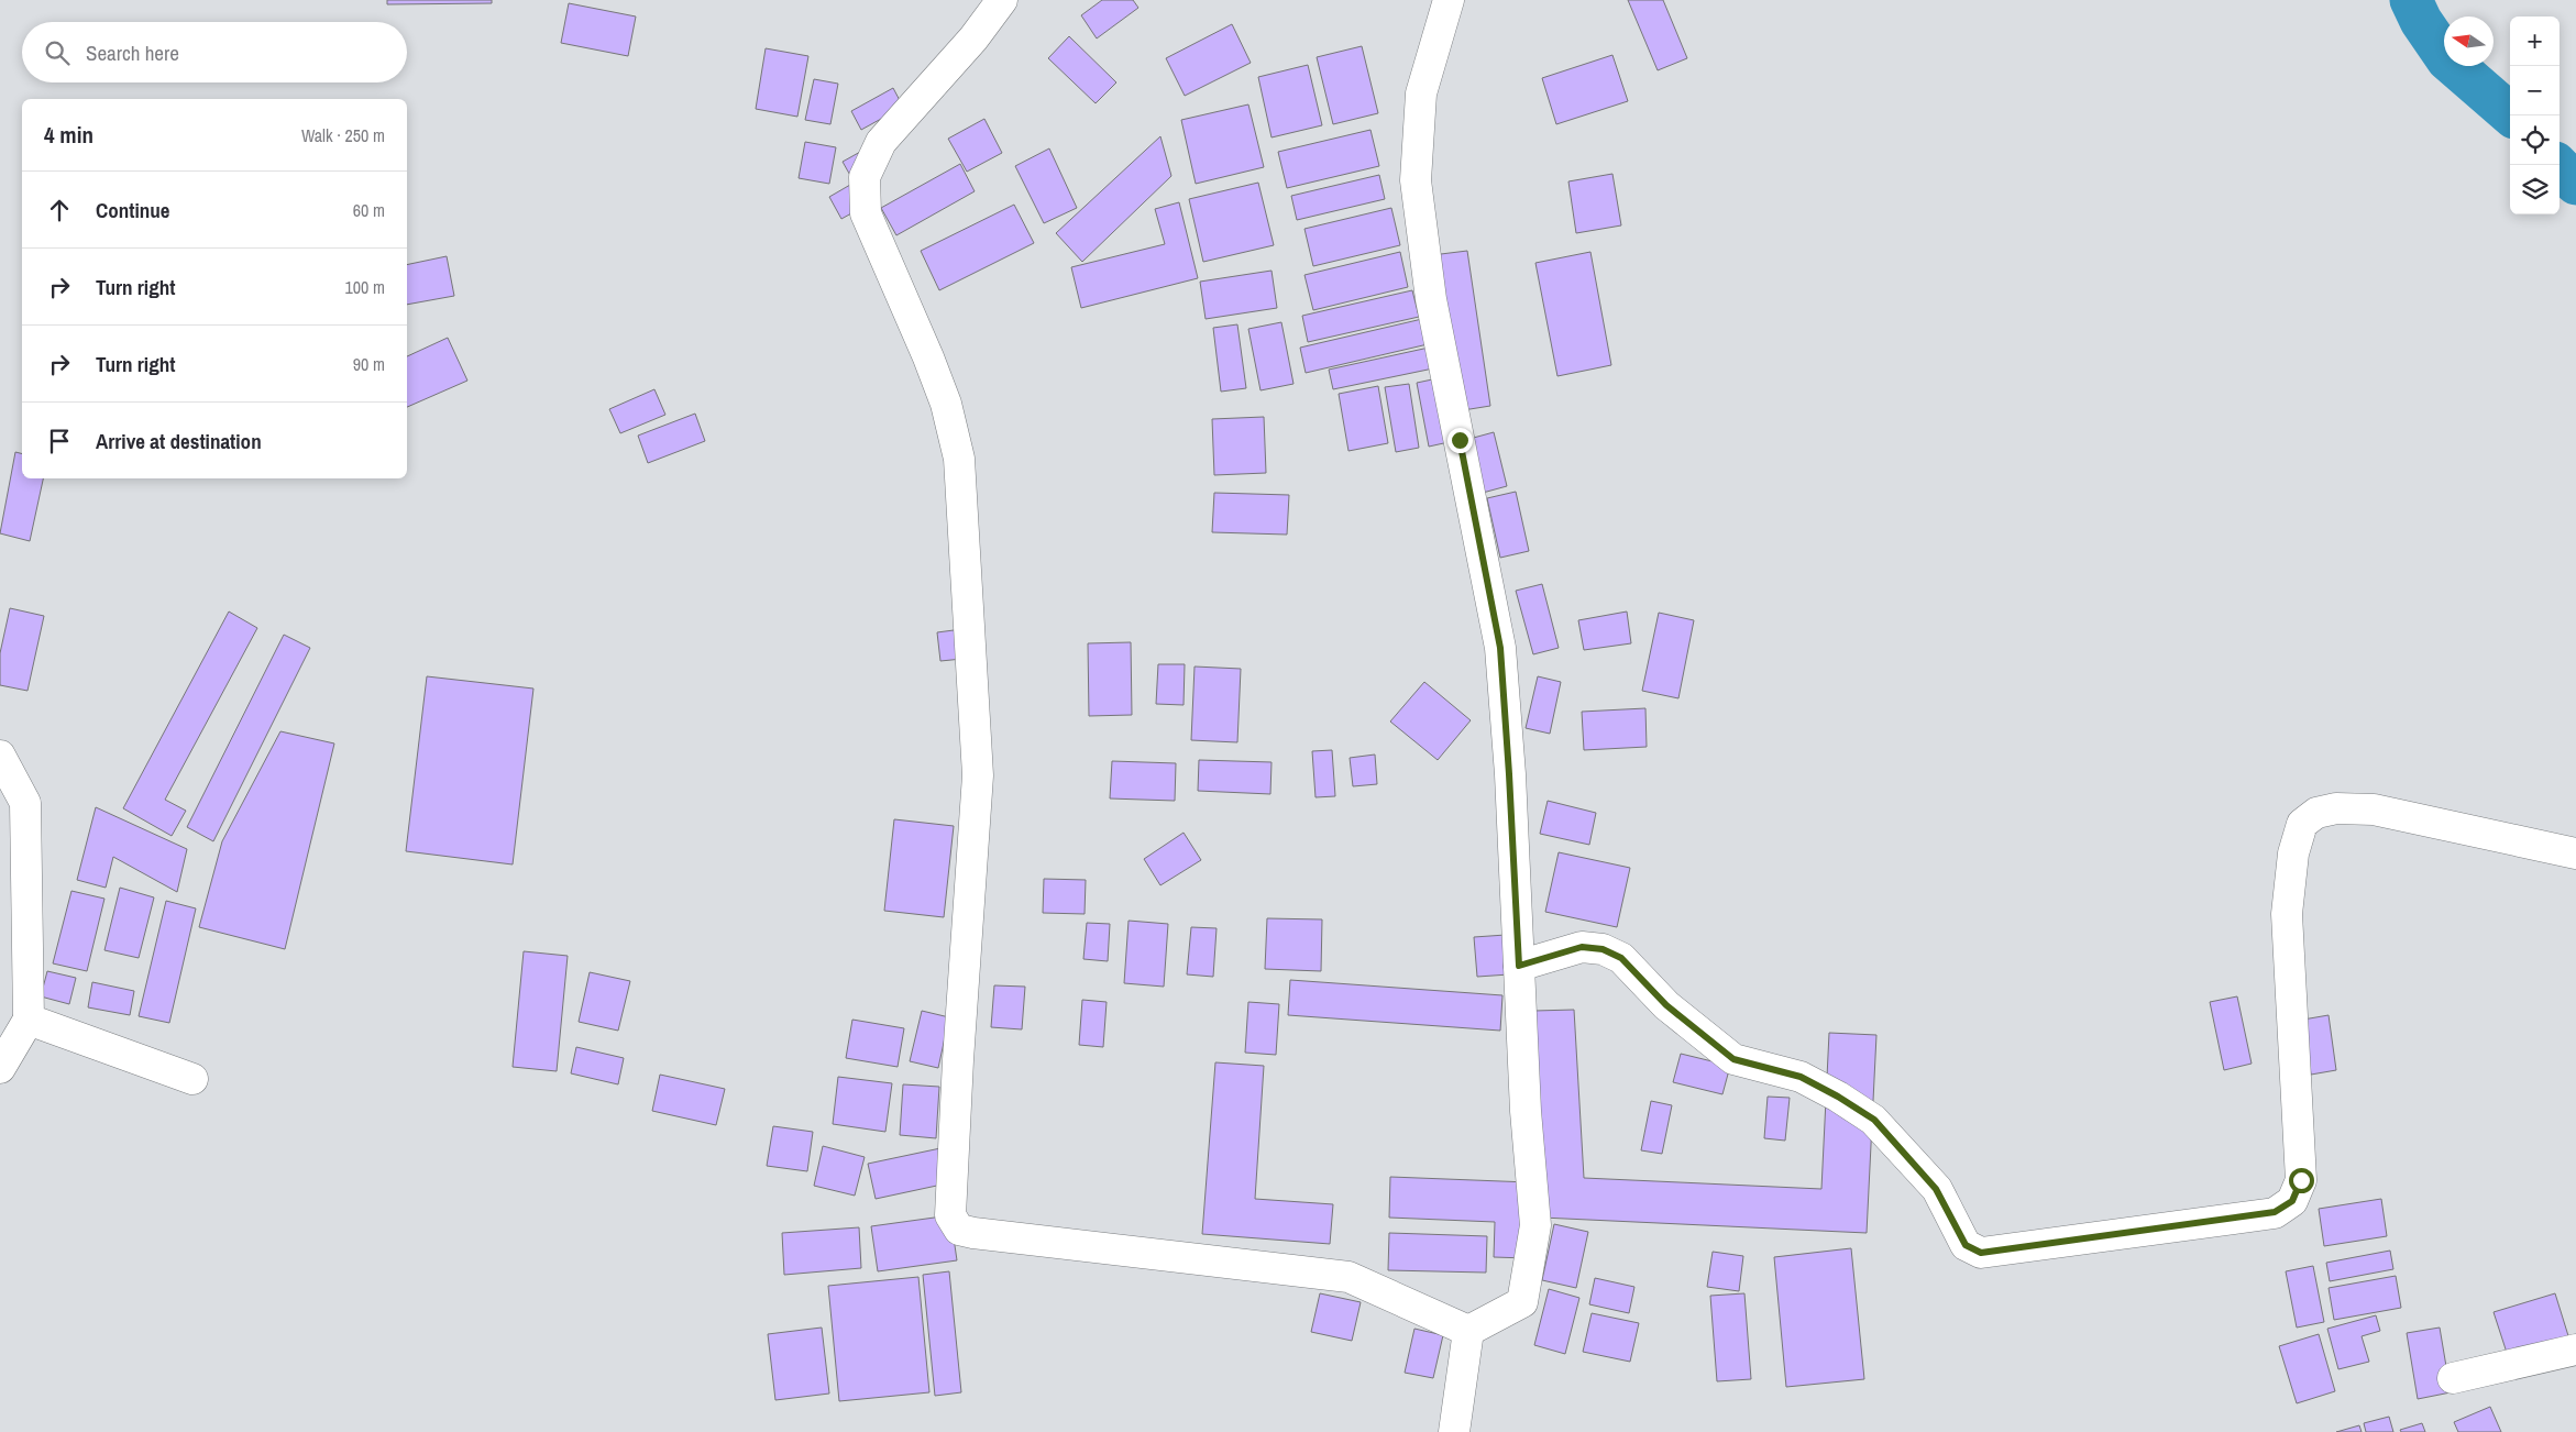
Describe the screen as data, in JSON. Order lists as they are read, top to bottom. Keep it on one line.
{"north":"left","page":{"map_buttons":["+","−"],"search":"Search here","heading":["4 min","Walk · 250 m"],"list":[["Continue","60 m"],["Turn right","100 m"],["Turn right","90 m"],"Arrive at destination"]}}
